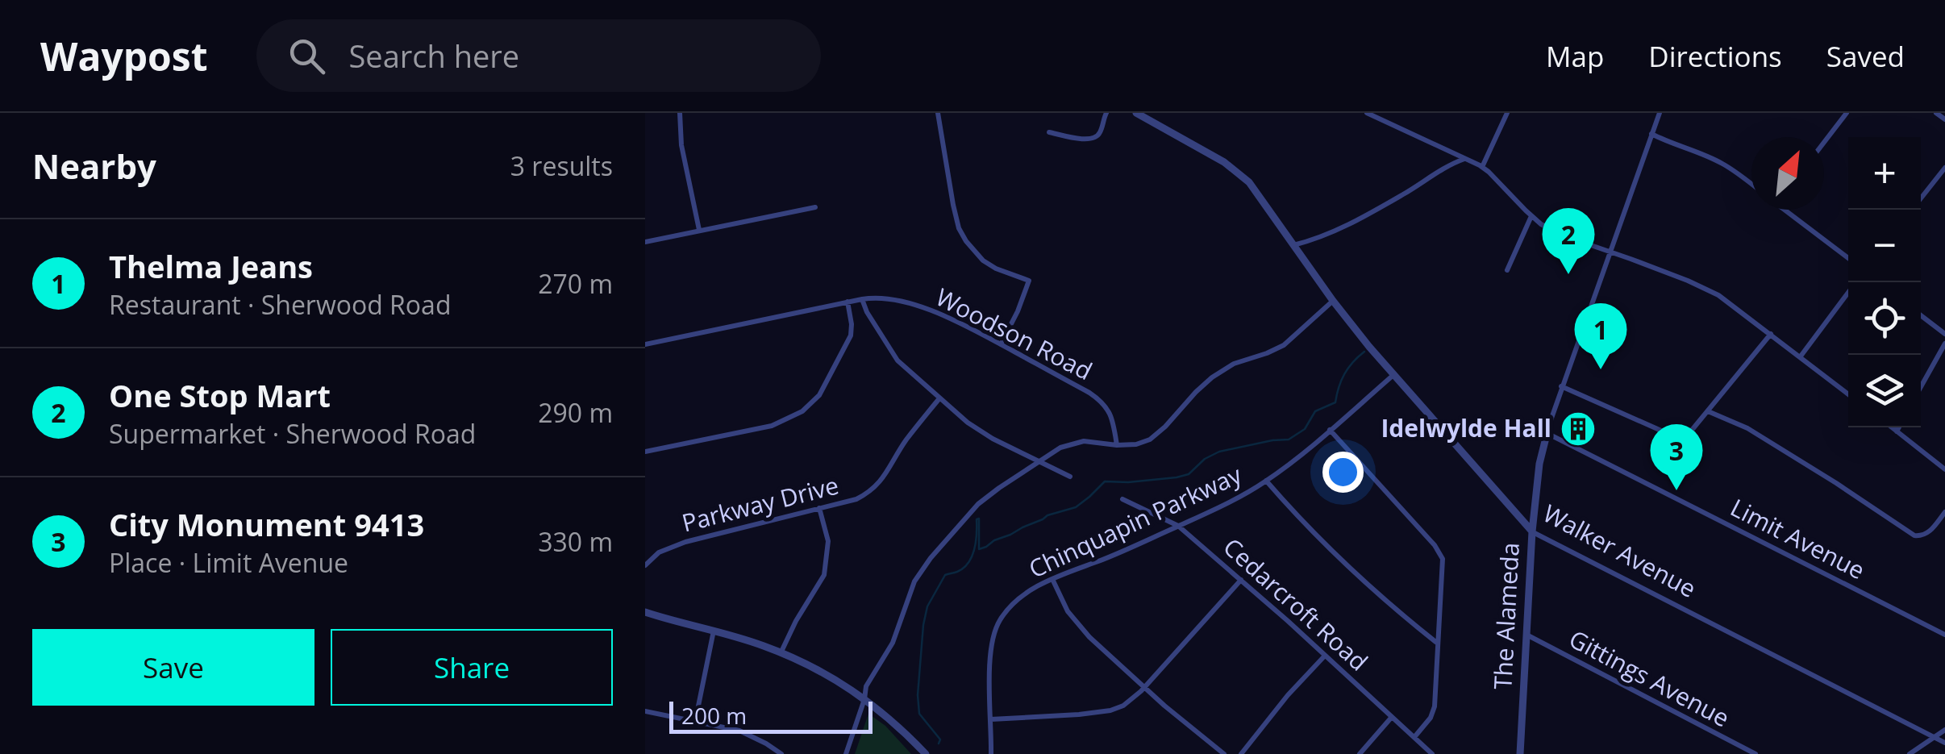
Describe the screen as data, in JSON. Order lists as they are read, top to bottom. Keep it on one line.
{"streets":{"street":["Woodson Road","Parkway Drive","Chinquapin Parkway","Limit Avenue","Walker Avenue","Cedarcroft Road","The Alameda","Gittings Avenue"]},"crossings":[["Chinquapin Parkway","Walker Avenue"],["Chinquapin Parkway","Cedarcroft Road"],["Limit Avenue","The Alameda"],["Walker Avenue","The Alameda"],["The Alameda","Gittings Avenue"]],"places":{"building":["Idelwylde Hall"]},"scale_bar":"200 m","north":"top right","page":{"header":"Waypost","search":"Search here","nav":["Map","Directions","Saved"],"heading":["Nearby","3 results"],"map_buttons":["+","−"],"pins":["2","1","3"],"list":[{"mark":"1","name":"Thelma Jeans","note":"Restaurant · Sherwood Road","value":"270 m"},{"mark":"2","name":"One Stop Mart","note":"Supermarket · Sherwood Road","value":"290 m"},{"mark":"3","name":"City Monument 9413","note":"Place · Limit Avenue","value":"330 m"}],"buttons":["Save","Share"],"scale":"200 m"}}
